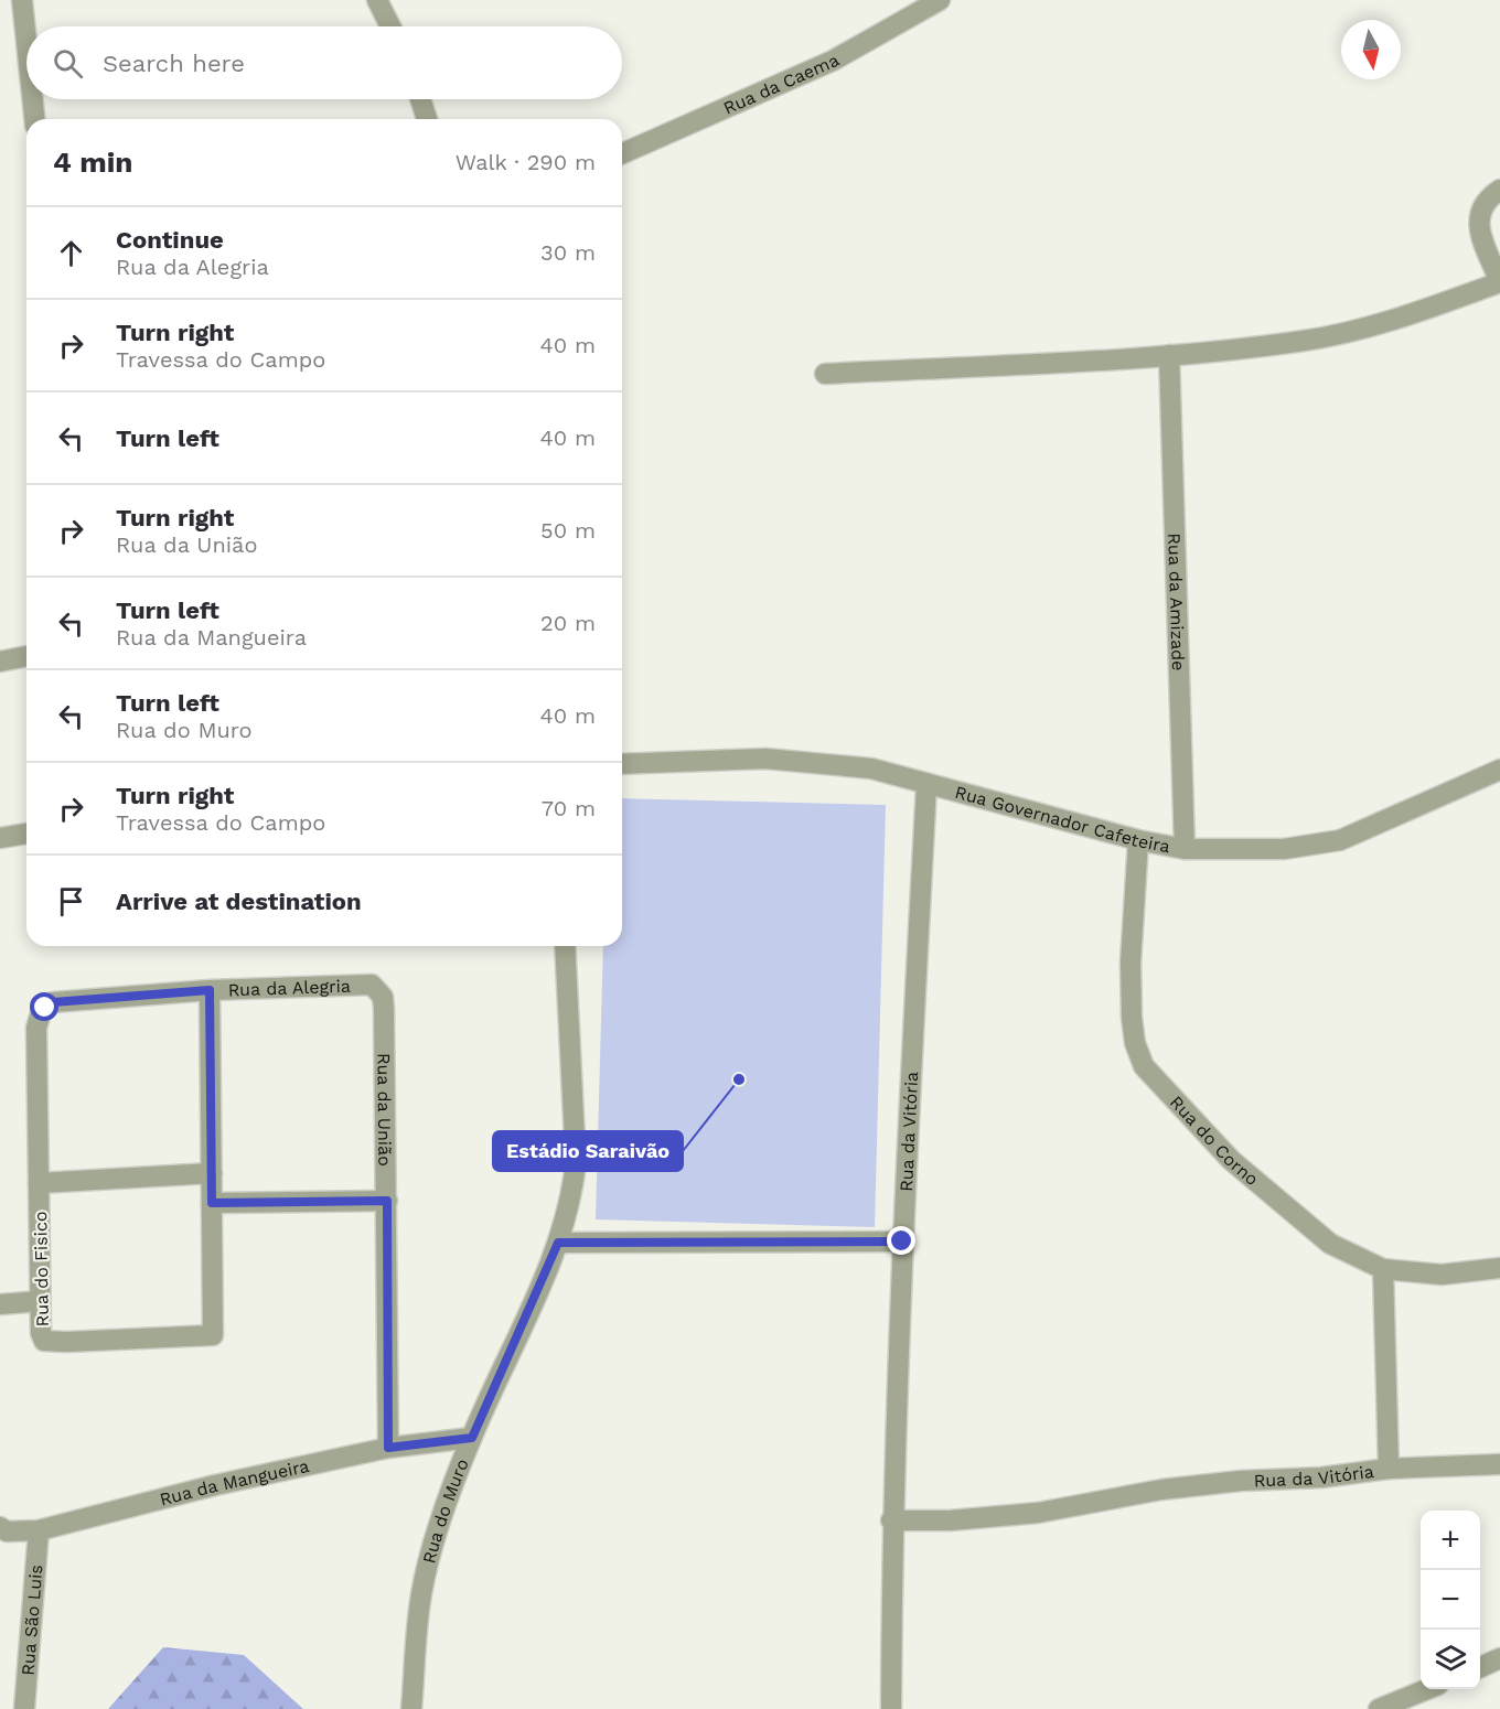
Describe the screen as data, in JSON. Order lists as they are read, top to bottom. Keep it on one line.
{"streets":{"street":["Rua da Caema","Rua da Amizade","Rua Governador Cafeteira","Rua da Alegria","Rua da União","Rua da Vitória","Rua do Corno","Rua do Fisico","Rua da Mangueira","Rua do Muro","Rua São Luis"]},"crossings":[["Rua da Amizade","Rua Governador Cafeteira"],["Rua Governador Cafeteira","Rua da Vitória"],["Rua Governador Cafeteira","Rua do Corno"],["Rua da Alegria","Rua da União"],["Rua da Alegria","Rua do Fisico"],["Rua da União","Rua da Mangueira"],["Rua da Mangueira","Rua do Muro"],["Rua da Mangueira","Rua São Luis"]],"places":["Estádio Saraivão"],"north":"bottom","page":{"search":"Search here","heading":["4 min","Walk · 290 m"],"list":[["Continue","Rua da Alegria","30 m"],["Turn right","Travessa do Campo","40 m"],["Turn left","40 m"],["Turn right","Rua da União","50 m"],["Turn left","Rua da Mangueira","20 m"],["Turn left","Rua do Muro","40 m"],["Turn right","Travessa do Campo","70 m"],"Arrive at destination"],"map_buttons":["+","−"]}}
